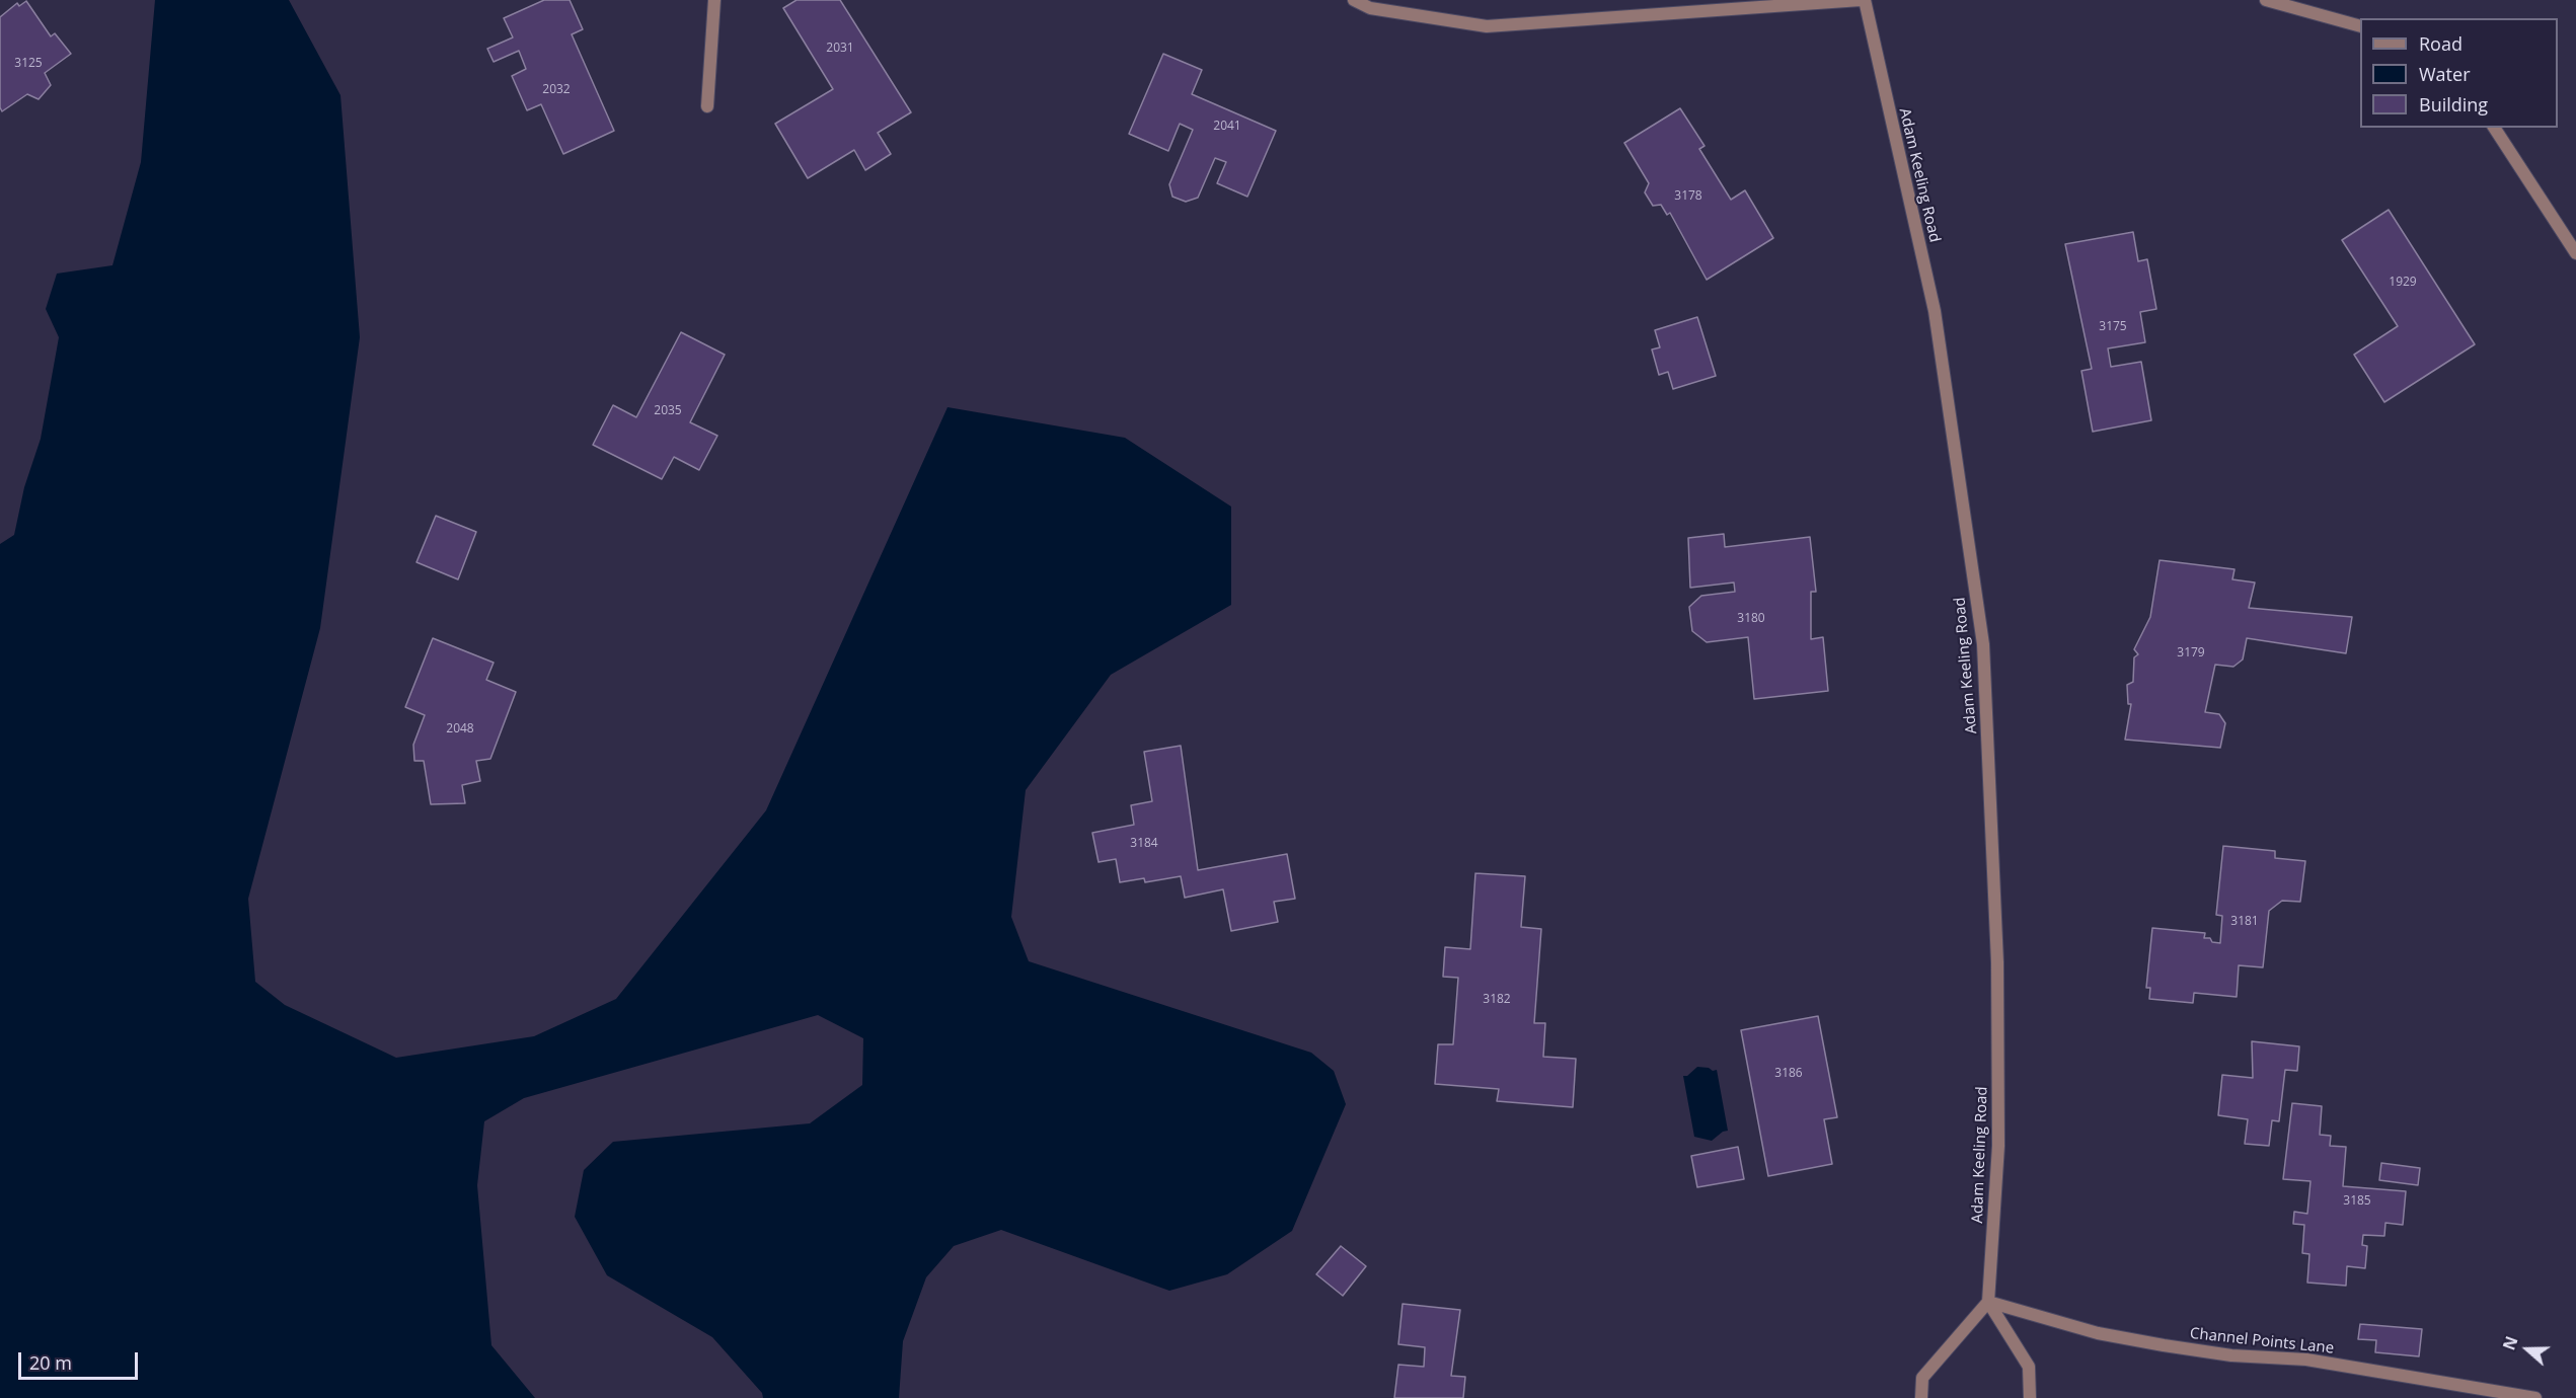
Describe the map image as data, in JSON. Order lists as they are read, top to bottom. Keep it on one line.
{"streets":{"street":["Adam Keeling Road","Channel Points Lane"]},"crossings":[["Adam Keeling Road","Channel Points Lane"]],"house_numbers":["2031","3125","2032","2041","3178","1929","3175","2035","3180","3179","2048","3184","3181","3182","3186","3185"],"legend":["Road","Water","Building"],"scale_bar":"20 m","north":"left"}
